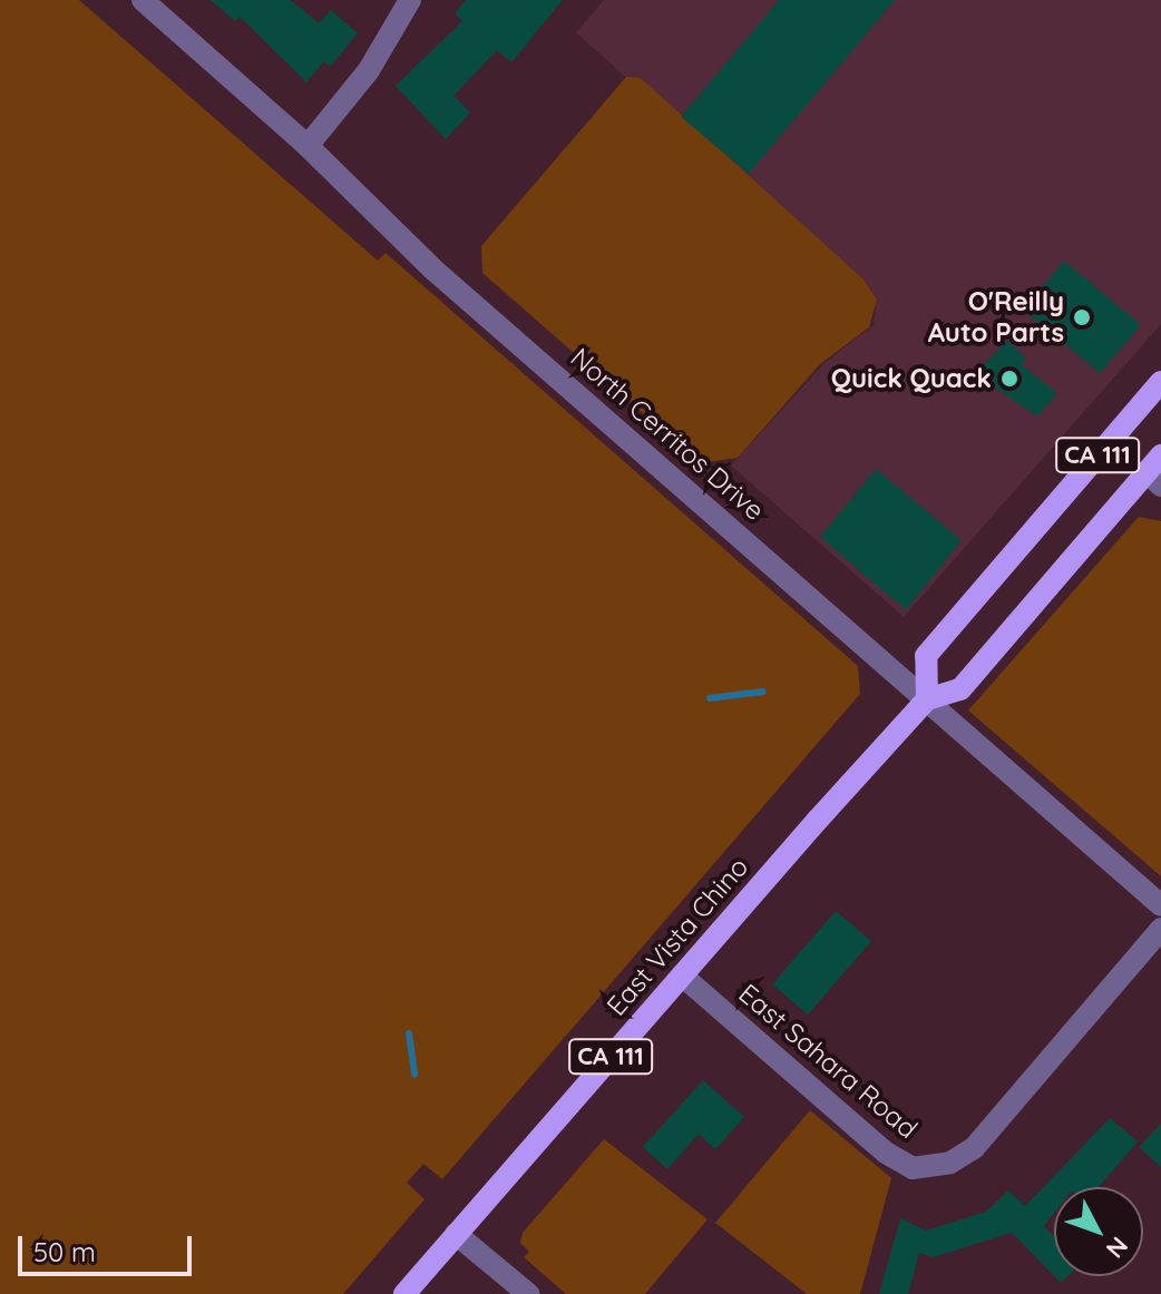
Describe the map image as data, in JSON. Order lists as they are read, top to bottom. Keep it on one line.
{"streets":{"main road":["CA 111","East Vista Chino"],"street":["North Cerritos Drive","East Sahara Road"]},"crossings":[["North Cerritos Drive","CA 111"],["North Cerritos Drive","East Vista Chino"],["CA 111","East Vista Chino"],["East Vista Chino","East Sahara Road"]],"places":["O'Reilly Auto Parts","Quick Quack"],"scale_bar":"50 m","north":"bottom right"}
